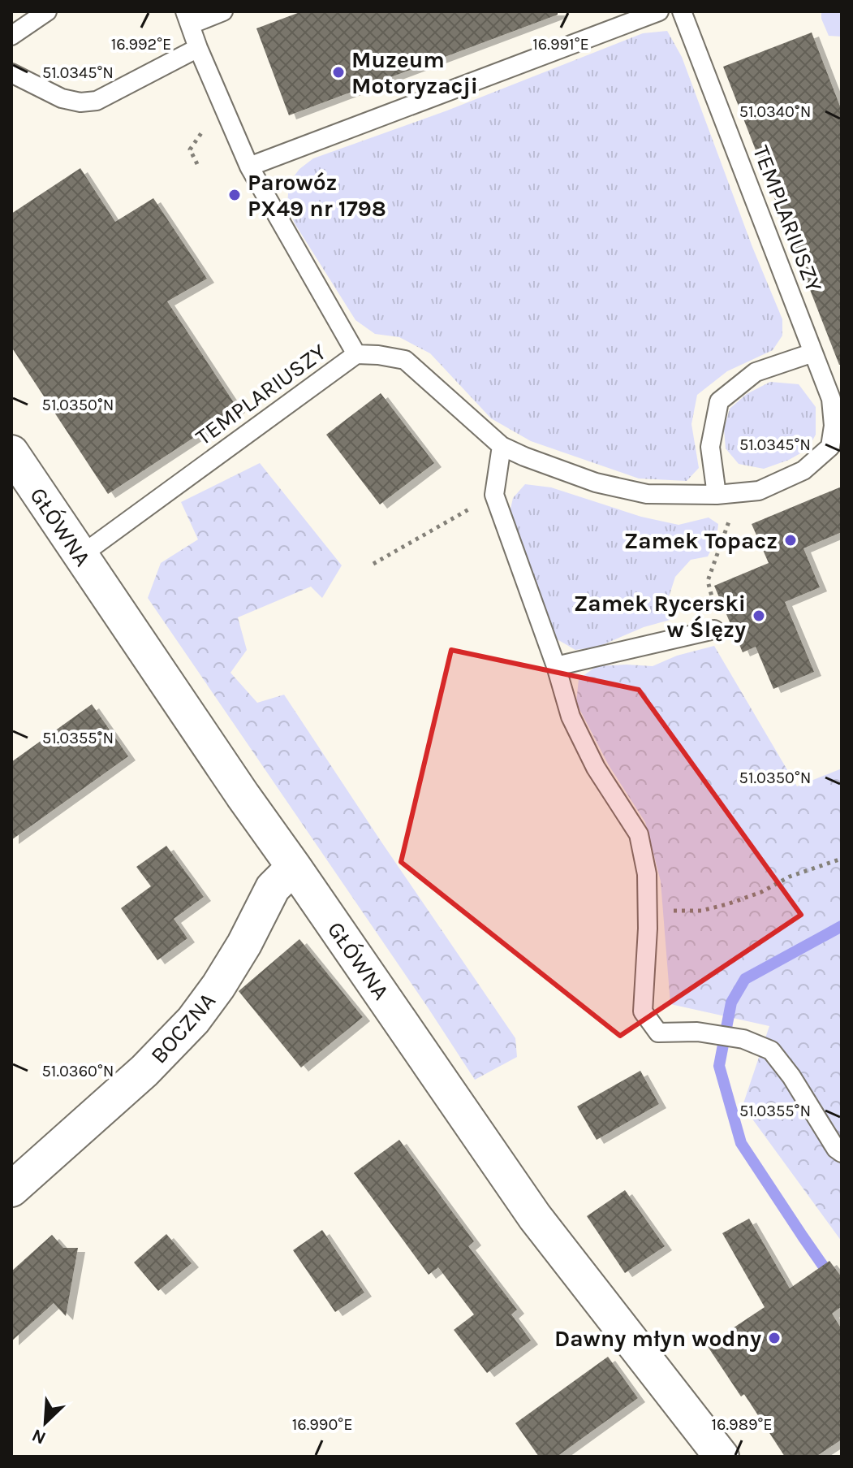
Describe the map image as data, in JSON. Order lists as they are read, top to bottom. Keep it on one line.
{"streets":{"street":["GŁÓWNA","BOCZNA"],"lane":["TEMPLARIUSZY"]},"crossings":[["TEMPLARIUSZY","GŁÓWNA"],["GŁÓWNA","BOCZNA"]],"places":["Muzeum Motoryzacji","Parowóz PX49 nr 1798","Zamek Topacz","Zamek Rycerski w Ślęzy","Dawny młyn wodny"],"north":"bottom left","coordinates":["16.992°E","16.991°E","51.0345°N","51.0340°N","51.0350°N","51.0355°N","51.0360°N","16.990°E","16.989°E"]}
